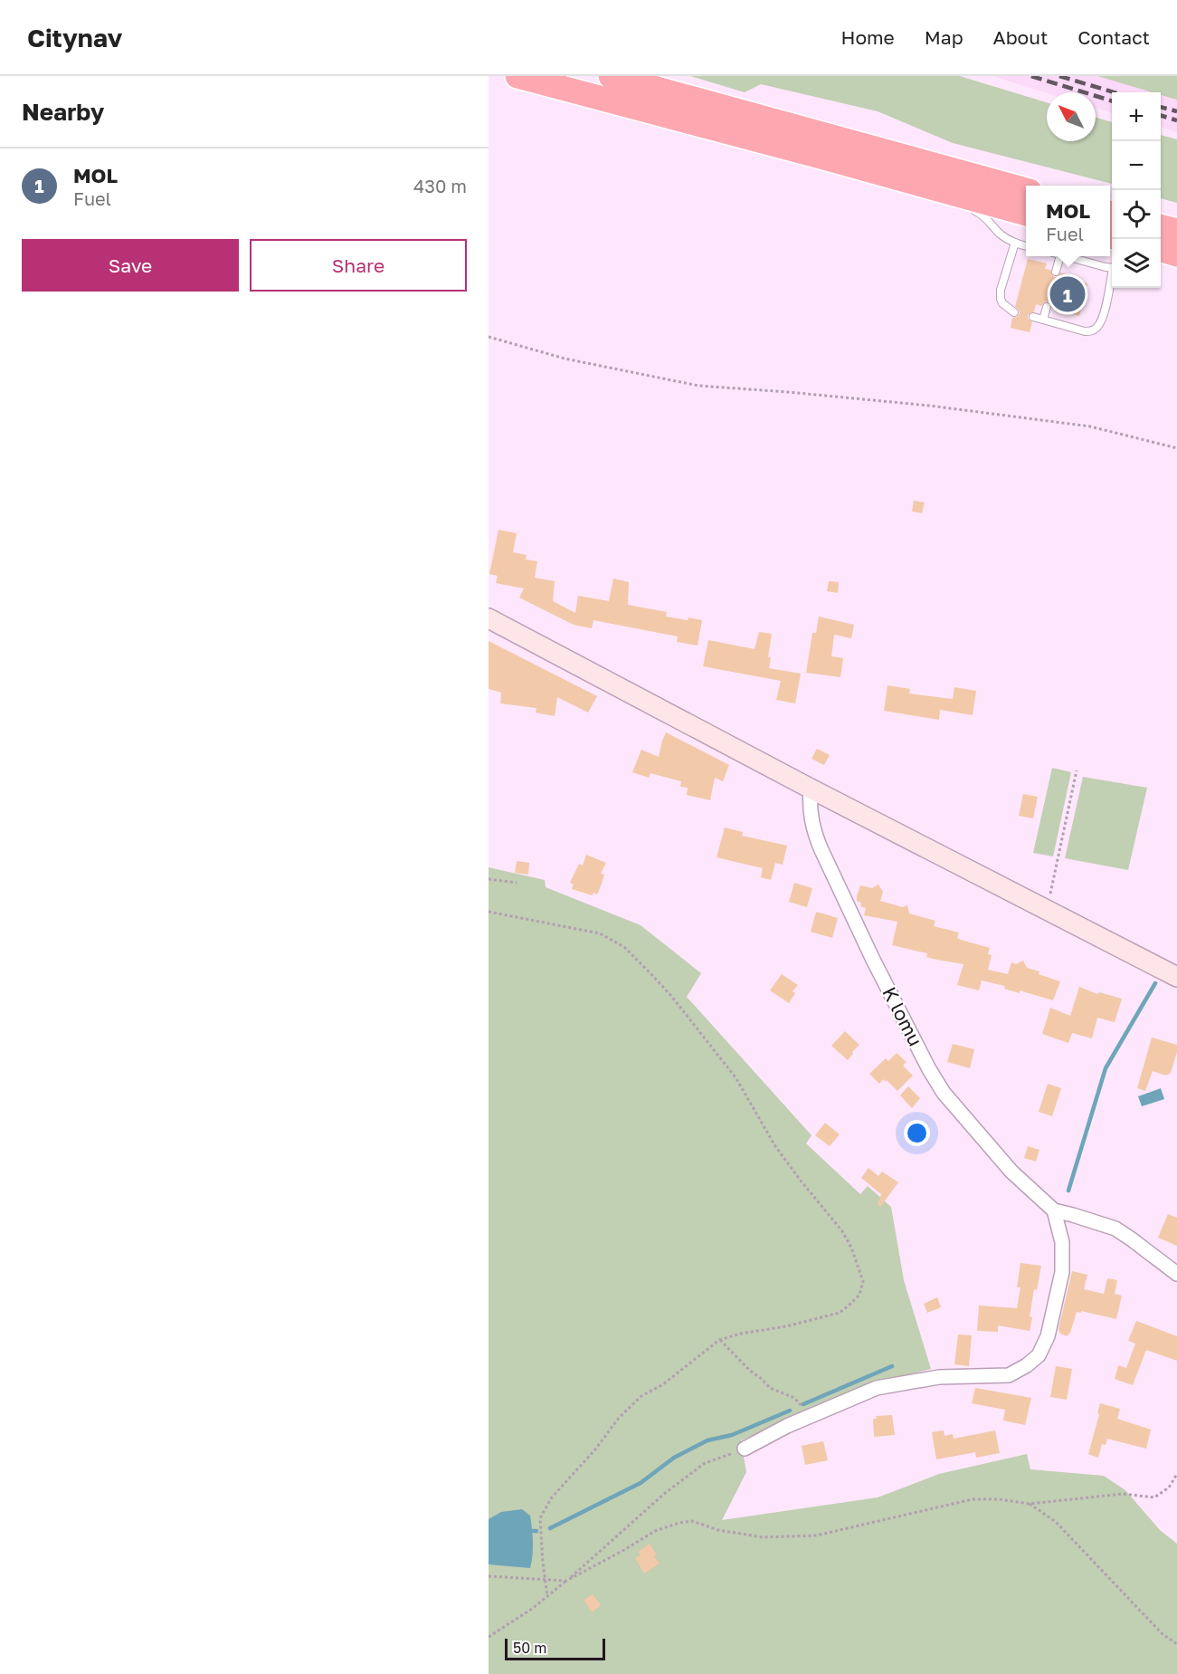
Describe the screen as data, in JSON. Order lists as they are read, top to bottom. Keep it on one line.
{"streets":{"street":["K lomu"]},"scale_bar":"50 m","north":"top left","page":{"header":"Citynav","nav":["Home","Map","About","Contact"],"heading":"Nearby","map_buttons":["+","−"],"list":[{"mark":"1","name":"MOL","note":"Fuel","value":"430 m"}],"popup":["MOL","Fuel"],"buttons":["Save","Share"],"pins":"1","scale":"50 m"}}
